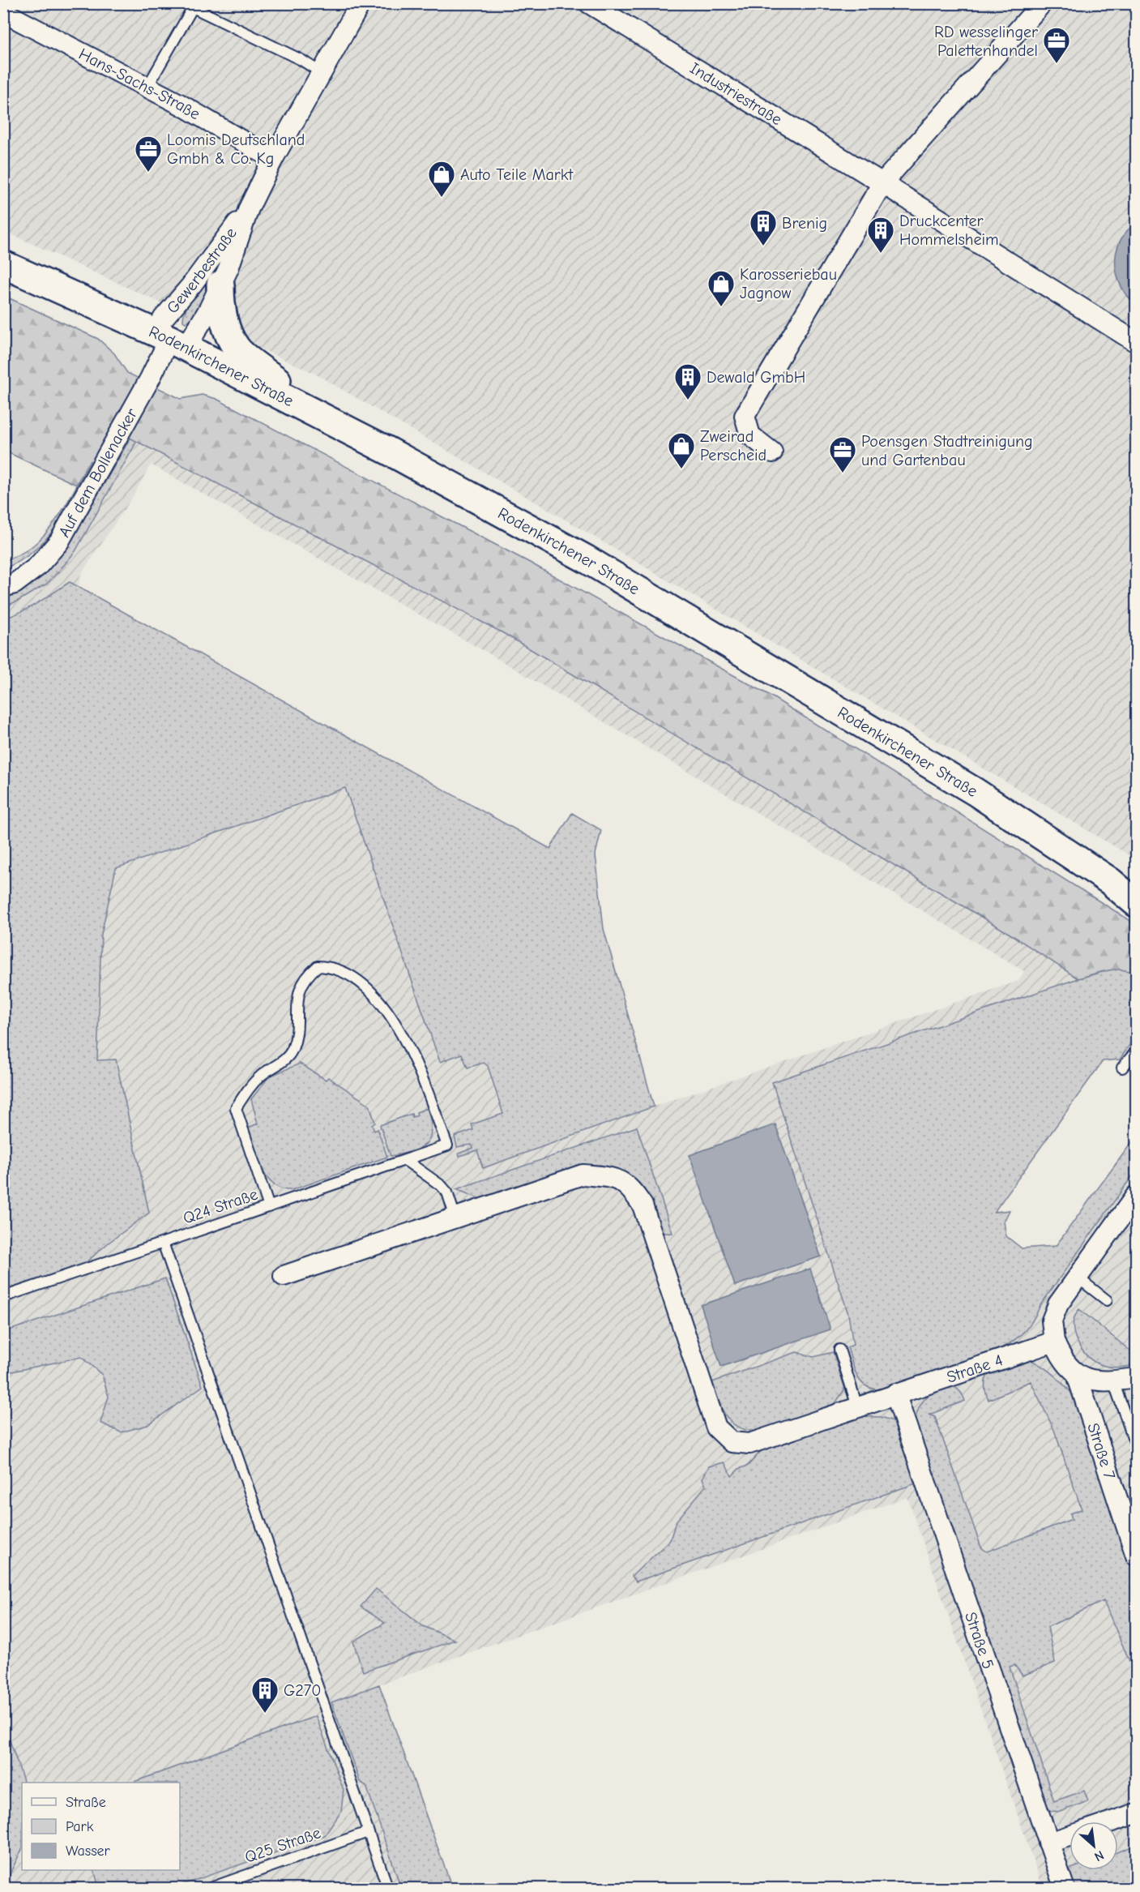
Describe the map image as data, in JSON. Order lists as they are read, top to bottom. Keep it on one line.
{"streets":{"main road":["Rodenkirchener Straße"],"street":["Hans-Sachs-Straße","Industriestraße","Gewerbestraße","Auf dem Bollenacker","Straße 4","Straße 7","Straße 5"],"lane":["Q24 Straße","Q25 Straße"]},"crossings":[["Hans-Sachs-Straße","Gewerbestraße"],["Gewerbestraße","Rodenkirchener Straße"],["Gewerbestraße","Auf dem Bollenacker"],["Rodenkirchener Straße","Auf dem Bollenacker"],["Straße 4","Straße 5"]],"places":{"office":["RD wesselinger Palettenhandel","Loomis Deutschland Gmbh & Co. Kg","Poensgen Stadtreinigung und Gartenbau"],"shop":["Auto Teile Markt","Karosseriebau Jagnow","Zweirad Perscheid"],"building":["Brenig","Druckcenter Hommelsheim","Dewald GmbH","G270"]},"legend":["Straße","Park","Wasser"],"north":"bottom right"}
